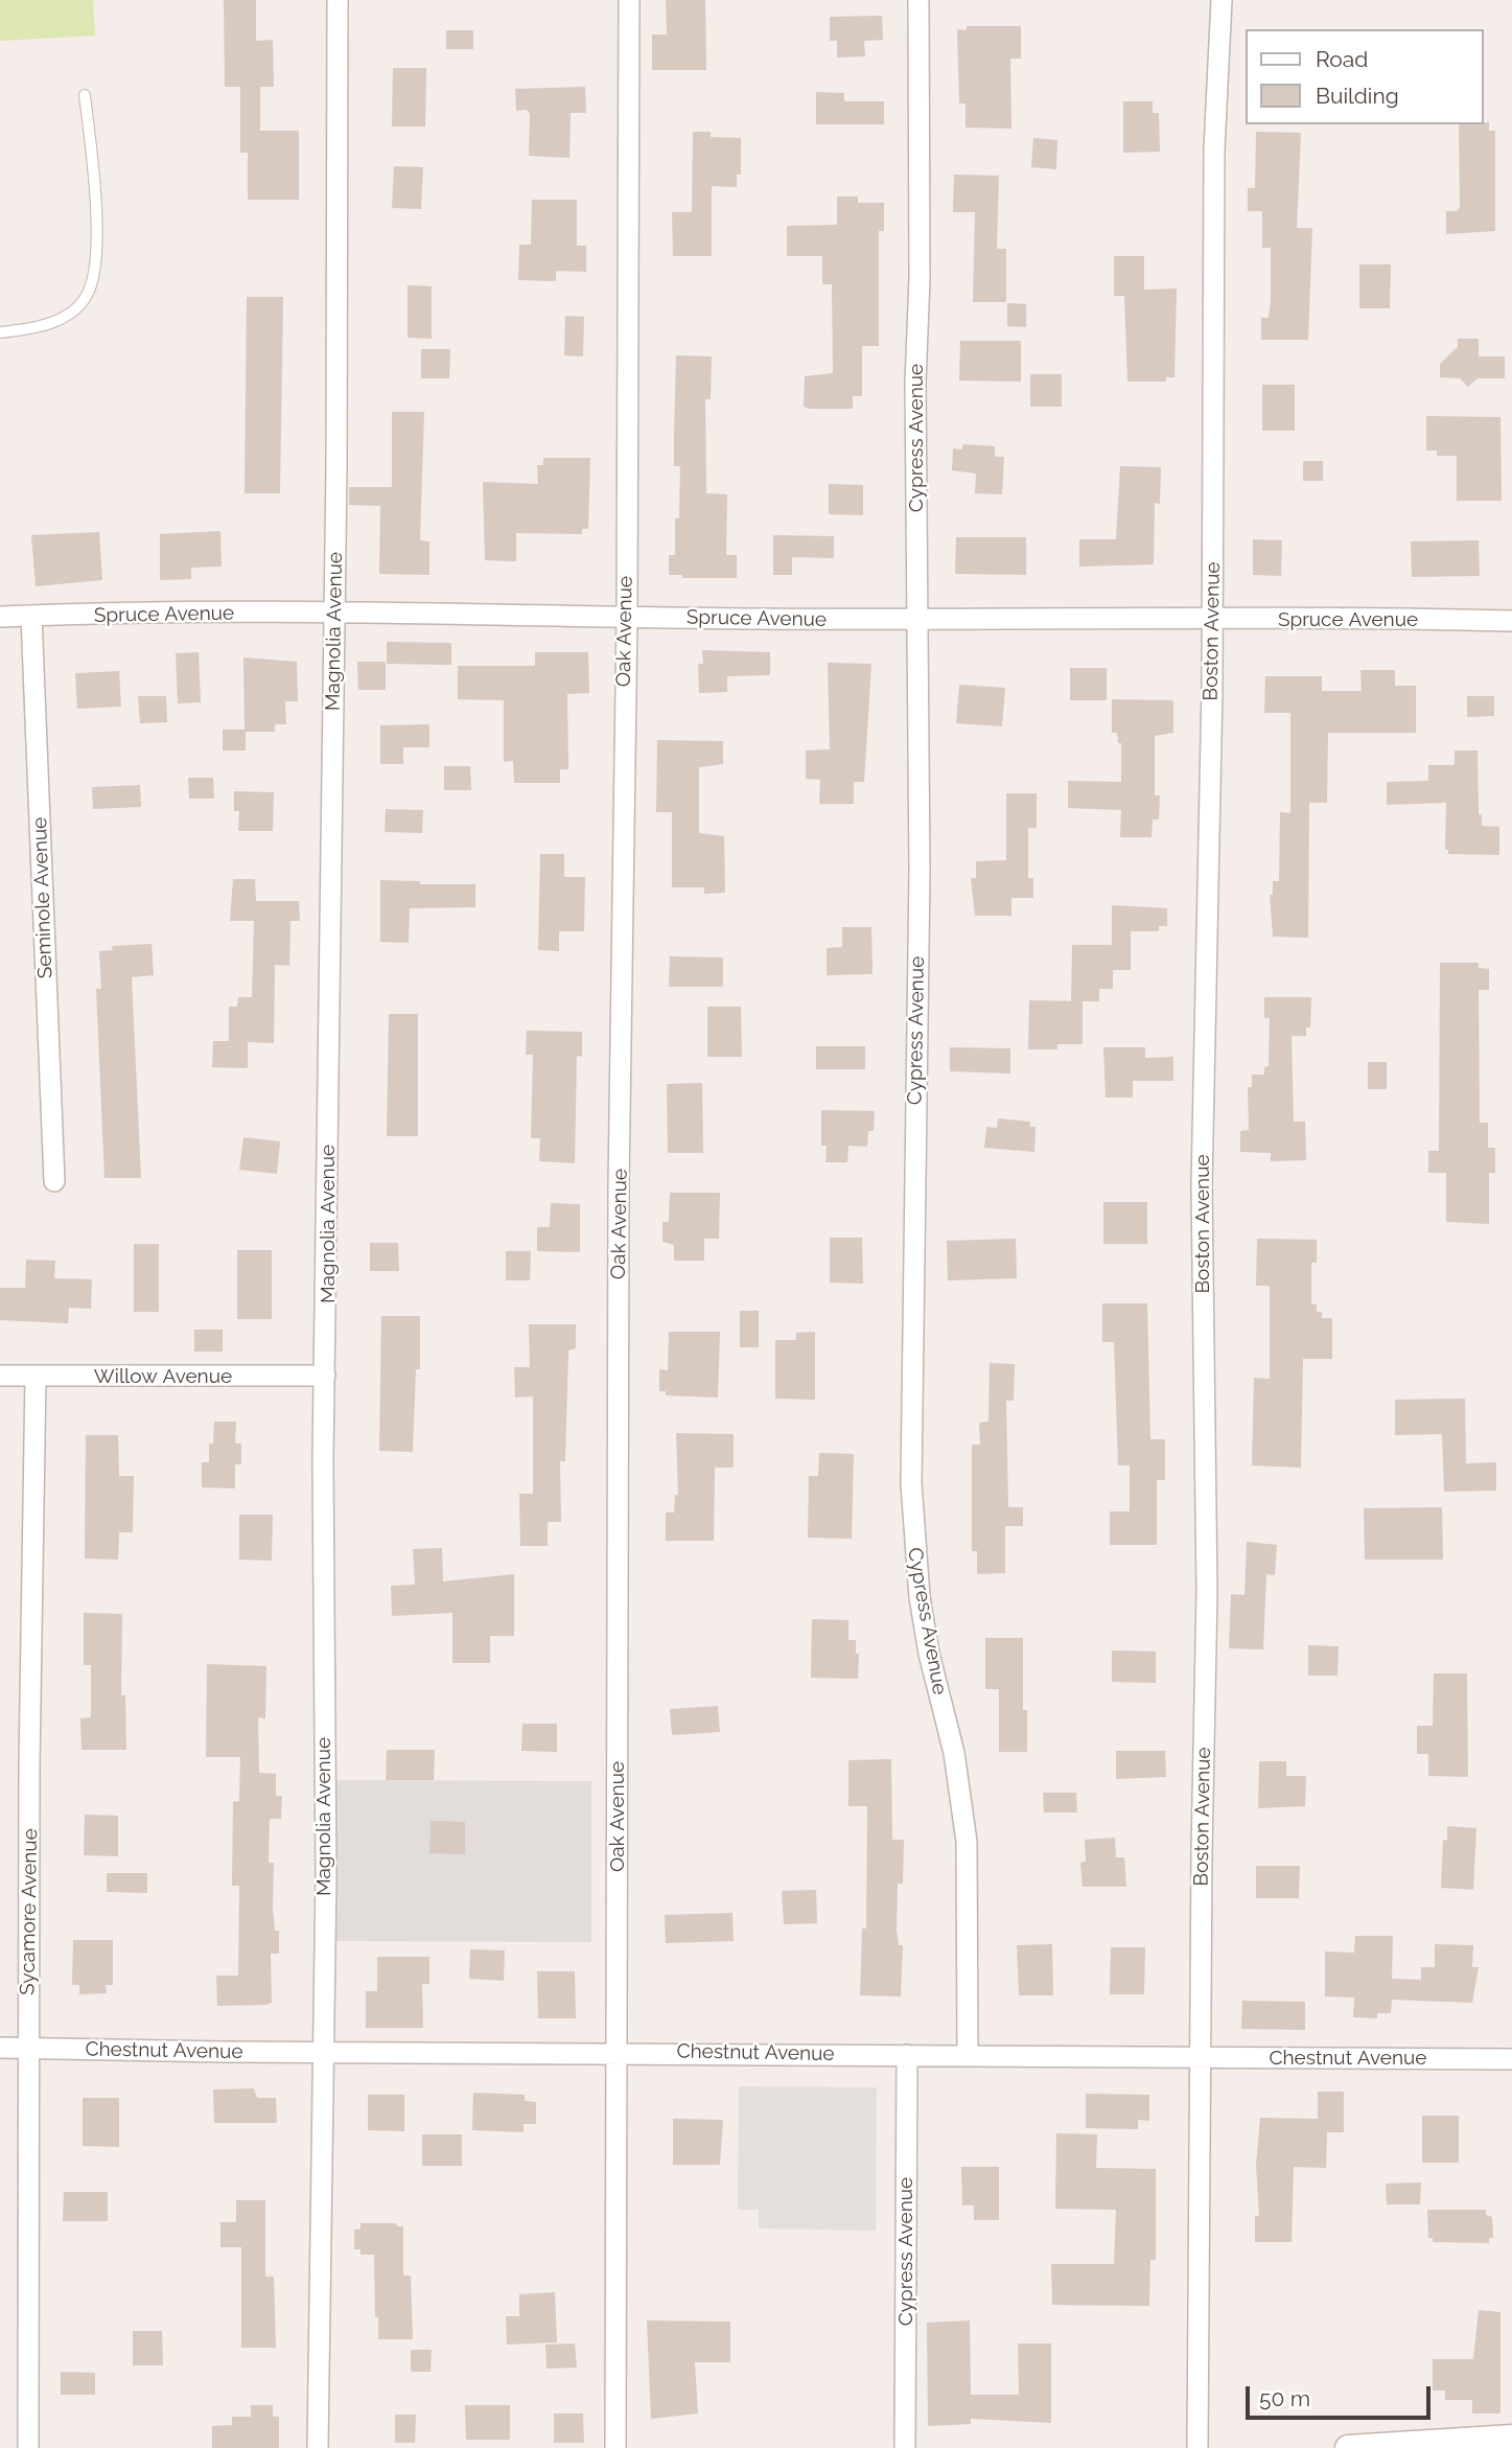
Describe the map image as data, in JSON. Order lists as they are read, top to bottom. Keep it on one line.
{"streets":{"street":["Cypress Avenue","Spruce Avenue","Magnolia Avenue","Oak Avenue","Boston Avenue","Seminole Avenue","Willow Avenue","Sycamore Avenue","Chestnut Avenue"]},"crossings":[["Cypress Avenue","Spruce Avenue"],["Cypress Avenue","Chestnut Avenue"],["Spruce Avenue","Magnolia Avenue"],["Spruce Avenue","Oak Avenue"],["Spruce Avenue","Boston Avenue"],["Spruce Avenue","Seminole Avenue"],["Magnolia Avenue","Willow Avenue"],["Magnolia Avenue","Chestnut Avenue"],["Oak Avenue","Chestnut Avenue"],["Boston Avenue","Chestnut Avenue"],["Willow Avenue","Sycamore Avenue"],["Sycamore Avenue","Chestnut Avenue"]],"legend":["Road","Building"],"scale_bar":"50 m"}
